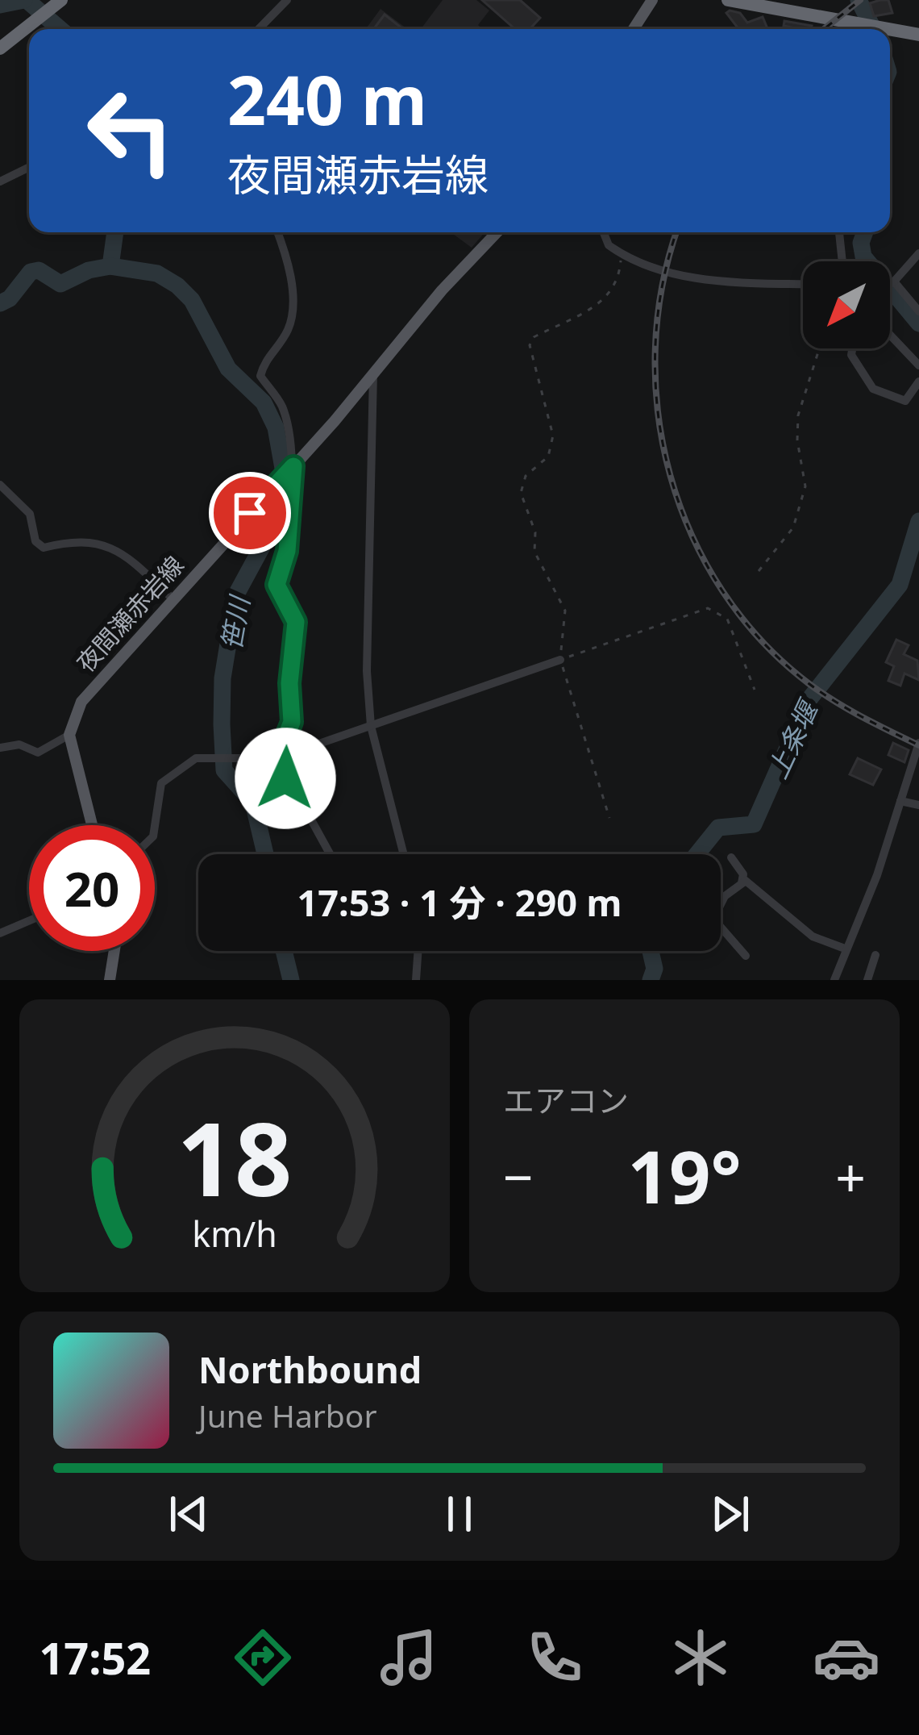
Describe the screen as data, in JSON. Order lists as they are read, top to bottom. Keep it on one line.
{"streets":{"main road":["夜間瀬赤岩線"]},"water":["笹川","上条堰"],"north":"bottom left","page":{"turn":["240 m","夜間瀬赤岩線"],"limit":"20","trip":"17:53 · 1 分 · 290 m","tile":"エアコン","heat":["−","19°","+"],"song":["Northbound","June Harbor"],"tabs":"17:52","gauge":["18","km/h"]}}
